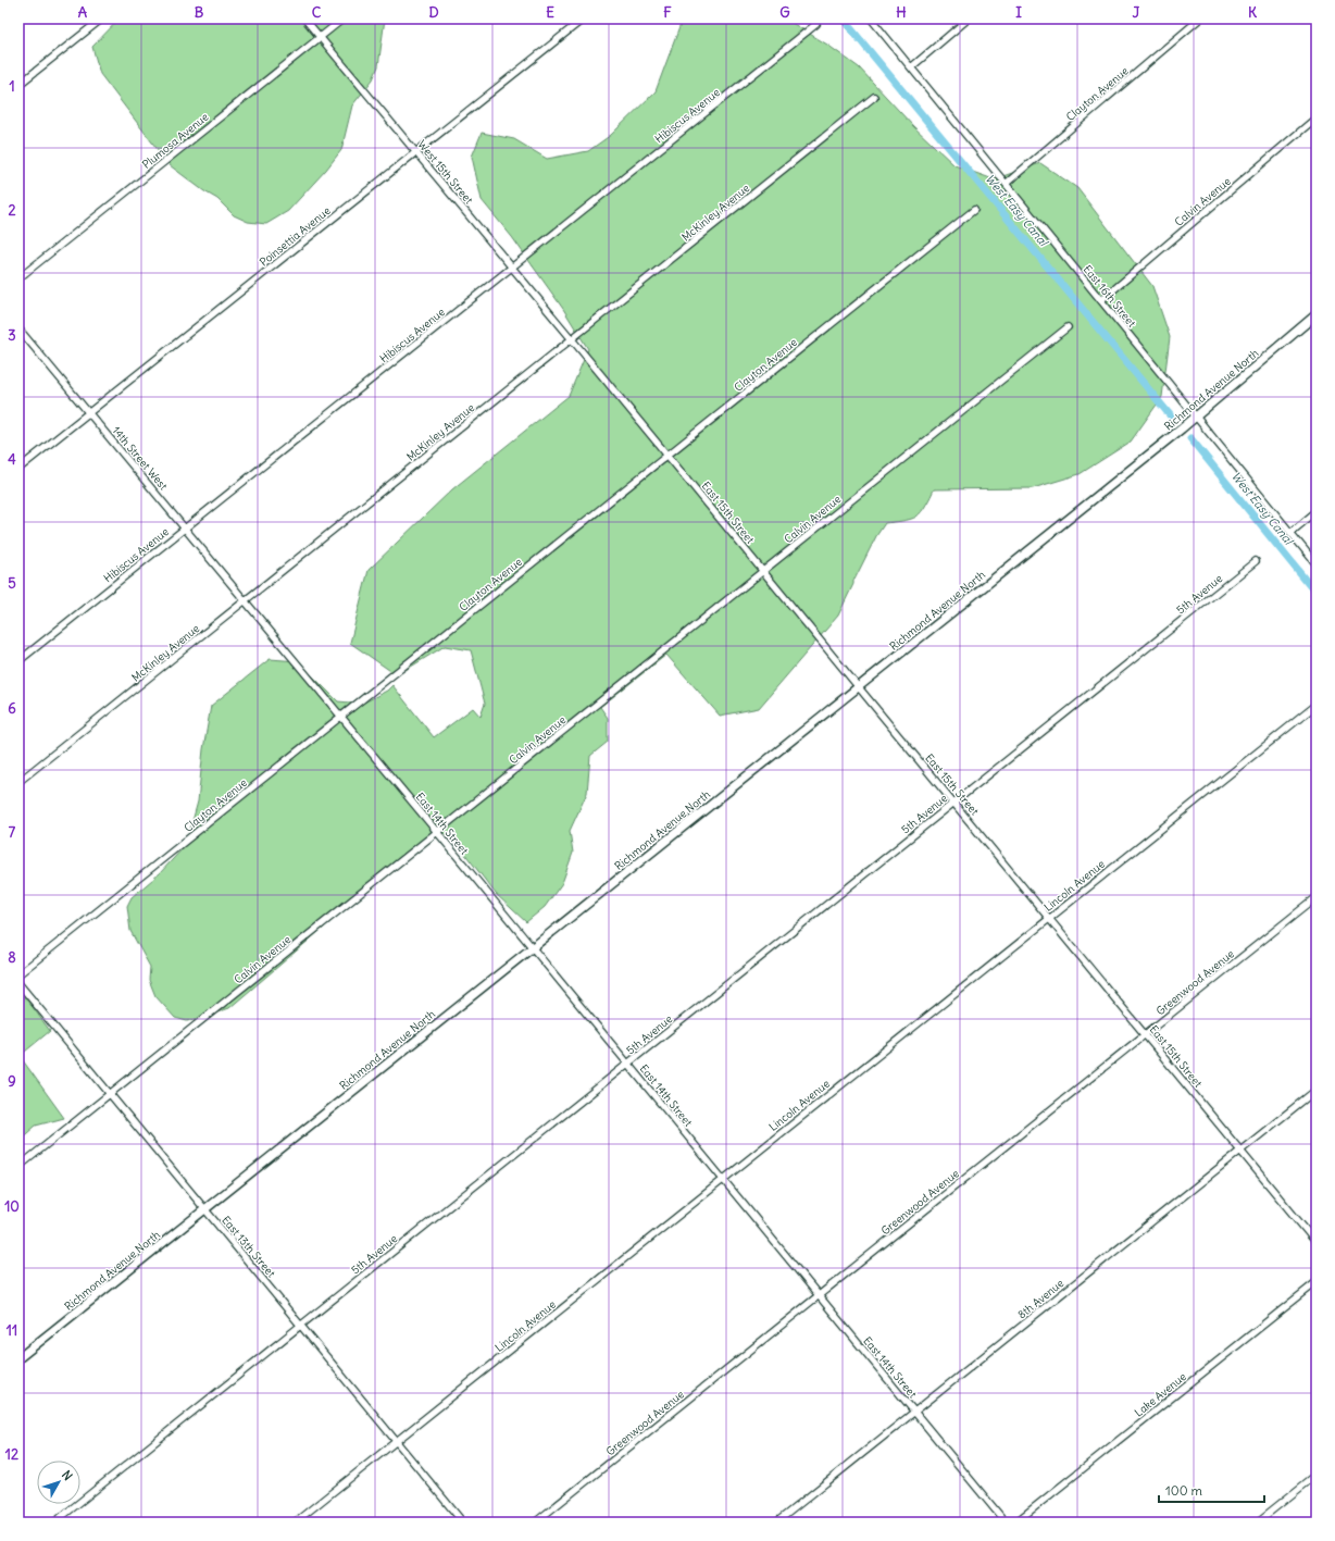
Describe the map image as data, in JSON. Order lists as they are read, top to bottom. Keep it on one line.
{"streets":{"street":["Clayton Avenue","Hibiscus Avenue","Plumosa Avenue","West 15th Street","Calvin Avenue","McKinley Avenue","Poinsettia Avenue","East 16th Street","Richmond Avenue North","14th Street West","East 15th Street","5th Avenue","East 14th Street","Lincoln Avenue","Greenwood Avenue","East 13th Street","8th Avenue","Lake Avenue"]},"crossings":[["Clayton Avenue","East 16th Street"],["Clayton Avenue","East 15th Street"],["Clayton Avenue","East 14th Street"],["Hibiscus Avenue","West 15th Street"],["Hibiscus Avenue","14th Street West"],["Plumosa Avenue","West 15th Street"],["West 15th Street","McKinley Avenue"],["West 15th Street","Poinsettia Avenue"],["West 15th Street","East 15th Street"],["Calvin Avenue","East 16th Street"],["Calvin Avenue","East 15th Street"],["Calvin Avenue","East 14th Street"],["Calvin Avenue","East 13th Street"],["McKinley Avenue","14th Street West"],["McKinley Avenue","East 15th Street"],["McKinley Avenue","East 14th Street"],["Poinsettia Avenue","14th Street West"],["East 16th Street","Richmond Avenue North"],["Richmond Avenue North","East 15th Street"],["Richmond Avenue North","East 14th Street"],["Richmond Avenue North","East 13th Street"],["14th Street West","East 14th Street"],["East 15th Street","5th Avenue"],["East 15th Street","Lincoln Avenue"],["East 15th Street","Greenwood Avenue"],["East 15th Street","8th Avenue"],["5th Avenue","East 14th Street"],["5th Avenue","East 13th Street"],["East 14th Street","Lincoln Avenue"],["East 14th Street","Greenwood Avenue"],["East 14th Street","8th Avenue"],["Lincoln Avenue","East 13th Street"]],"water":["West Easy Canal"],"scale_bar":"100 m","north":"top right","grid":{"columns":["A","B","C","D","E","F","G","H","I","J","K"],"rows":["1","2","3","4","5","6","7","8","9","10","11","12"]}}
